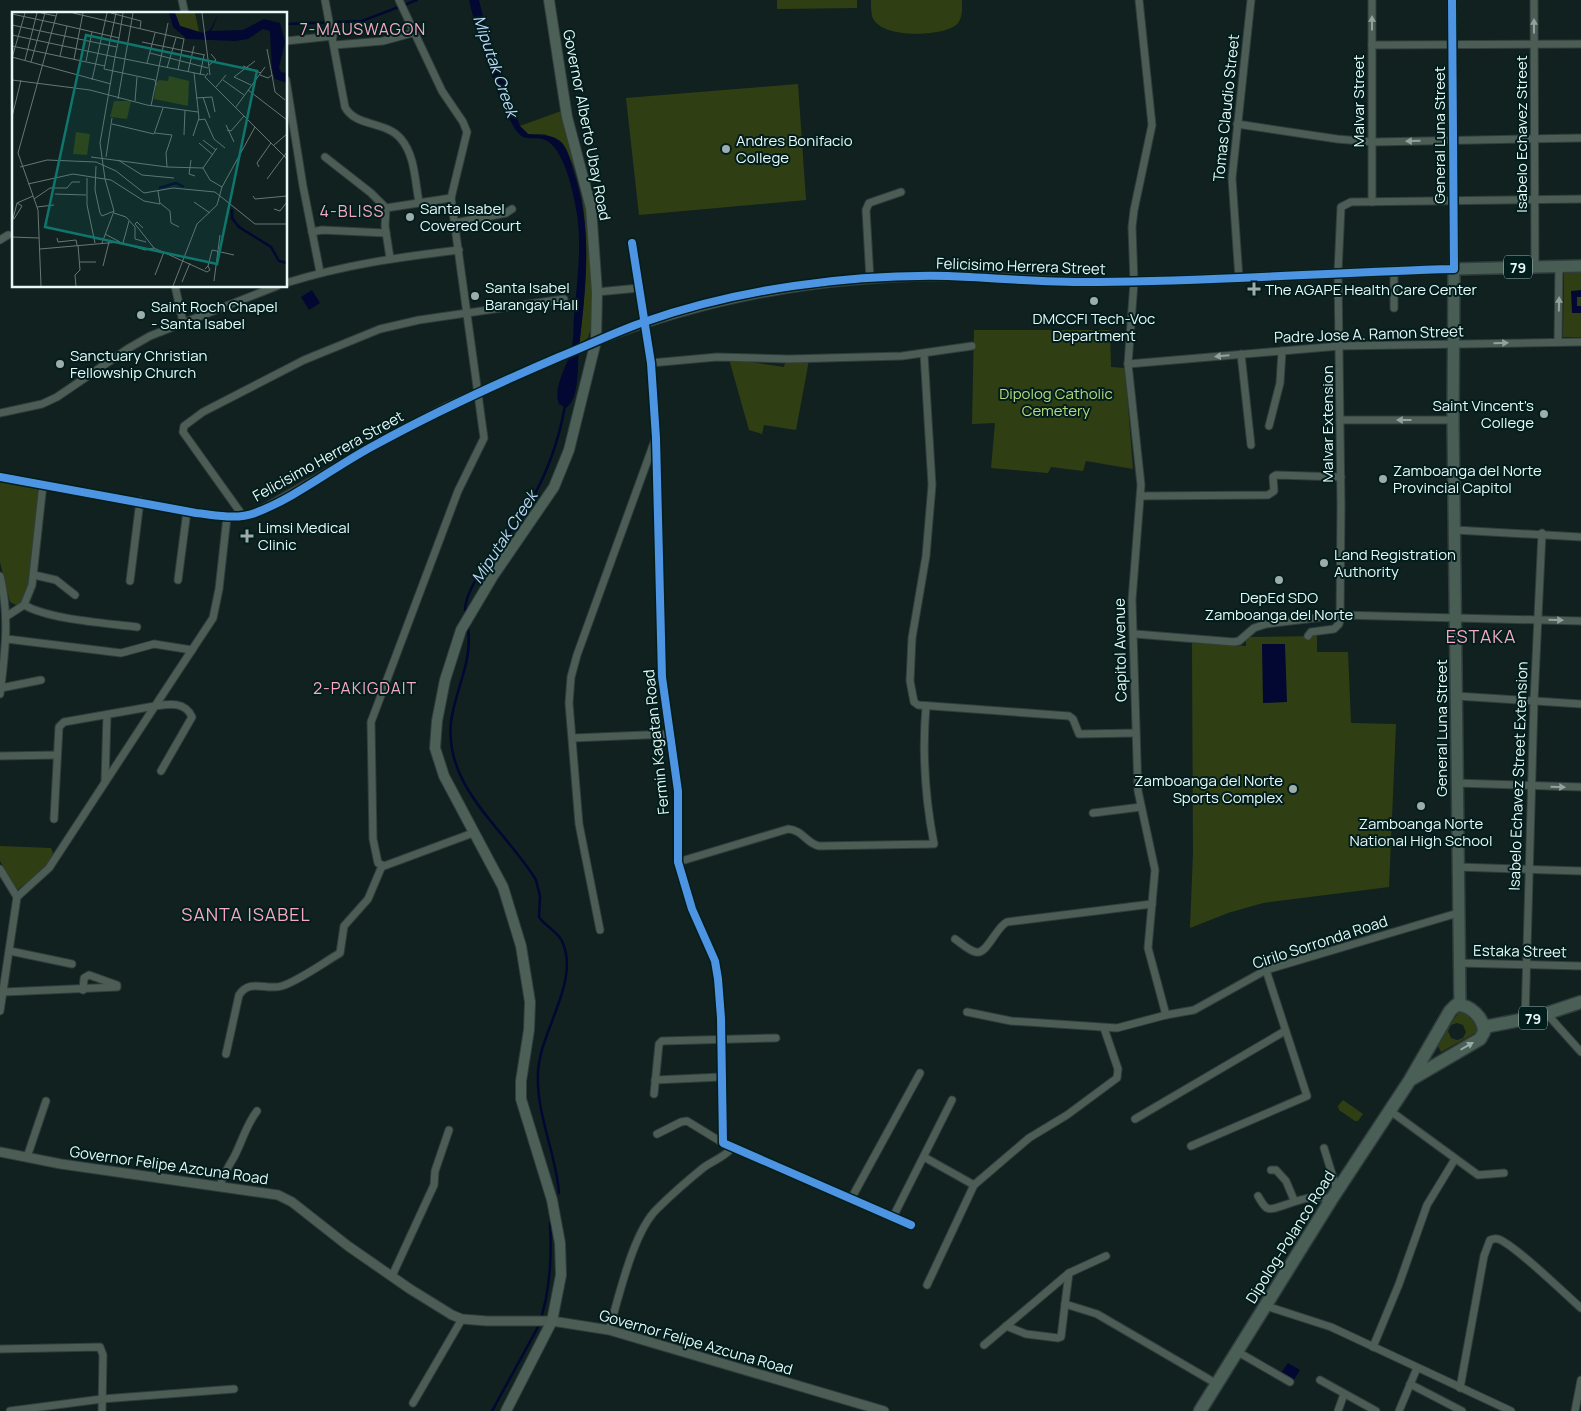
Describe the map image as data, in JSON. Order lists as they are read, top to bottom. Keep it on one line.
{"streets":{"highway":["79","Dipolog-Polanco Road"],"main road":["Governor Alberto Ubay Road","General Luna Street","Felicisimo Herrera Street"],"street":["Malvar Street","Tomas Claudio Street","Isabelo Echavez Street","Padre Jose A. Ramon Street","Malvar Extension","Capitol Avenue","Fermin Kagatan Road","Isabelo Echavez Street Extension","Cirilo Sorronda Road","Estaka Street","Governor Felipe Azcuna Road"]},"crossings":[["Malvar Street","Malvar Extension"],["Tomas Claudio Street","Felicisimo Herrera Street"],["Governor Alberto Ubay Road","Felicisimo Herrera Street"],["Governor Alberto Ubay Road","Governor Felipe Azcuna Road"],["Isabelo Echavez Street","Felicisimo Herrera Street"],["General Luna Street","Felicisimo Herrera Street"],["General Luna Street","Padre Jose A. Ramon Street"],["General Luna Street","Cirilo Sorronda Road"],["General Luna Street","Estaka Street"],["General Luna Street","Dipolog-Polanco Road"],["Felicisimo Herrera Street","Malvar Extension"],["Felicisimo Herrera Street","Capitol Avenue"],["Felicisimo Herrera Street","Fermin Kagatan Road"],["79","Isabelo Echavez Street Extension"],["Padre Jose A. Ramon Street","Malvar Extension"],["Padre Jose A. Ramon Street","Capitol Avenue"],["Capitol Avenue","Cirilo Sorronda Road"],["Isabelo Echavez Street Extension","Estaka Street"]],"districts":["7-MAUSWAGON","4-BLISS","ESTAKA","2-PAKIGDAIT","SANTA ISABEL"],"water":["Miputak Creek"],"parks":["Dipolog Catholic Cemetery"],"places":{"other":["Andres Bonifacio College","Santa Isabel Covered Court","Santa Isabel Barangay Hall","DMCCFI Tech-Voc Department","Saint Roch Chapel - Santa Isabel","Sanctuary Christian Fellowship Church","Saint Vincent's College","Zamboanga del Norte Provincial Capitol","Land Registration Authority","DepEd SDO Zamboanga del Norte","Zamboanga del Norte Sports Complex","Zamboanga Norte National High School"],"health":["The AGAPE Health Care Center","Limsi Medical Clinic"]}}
